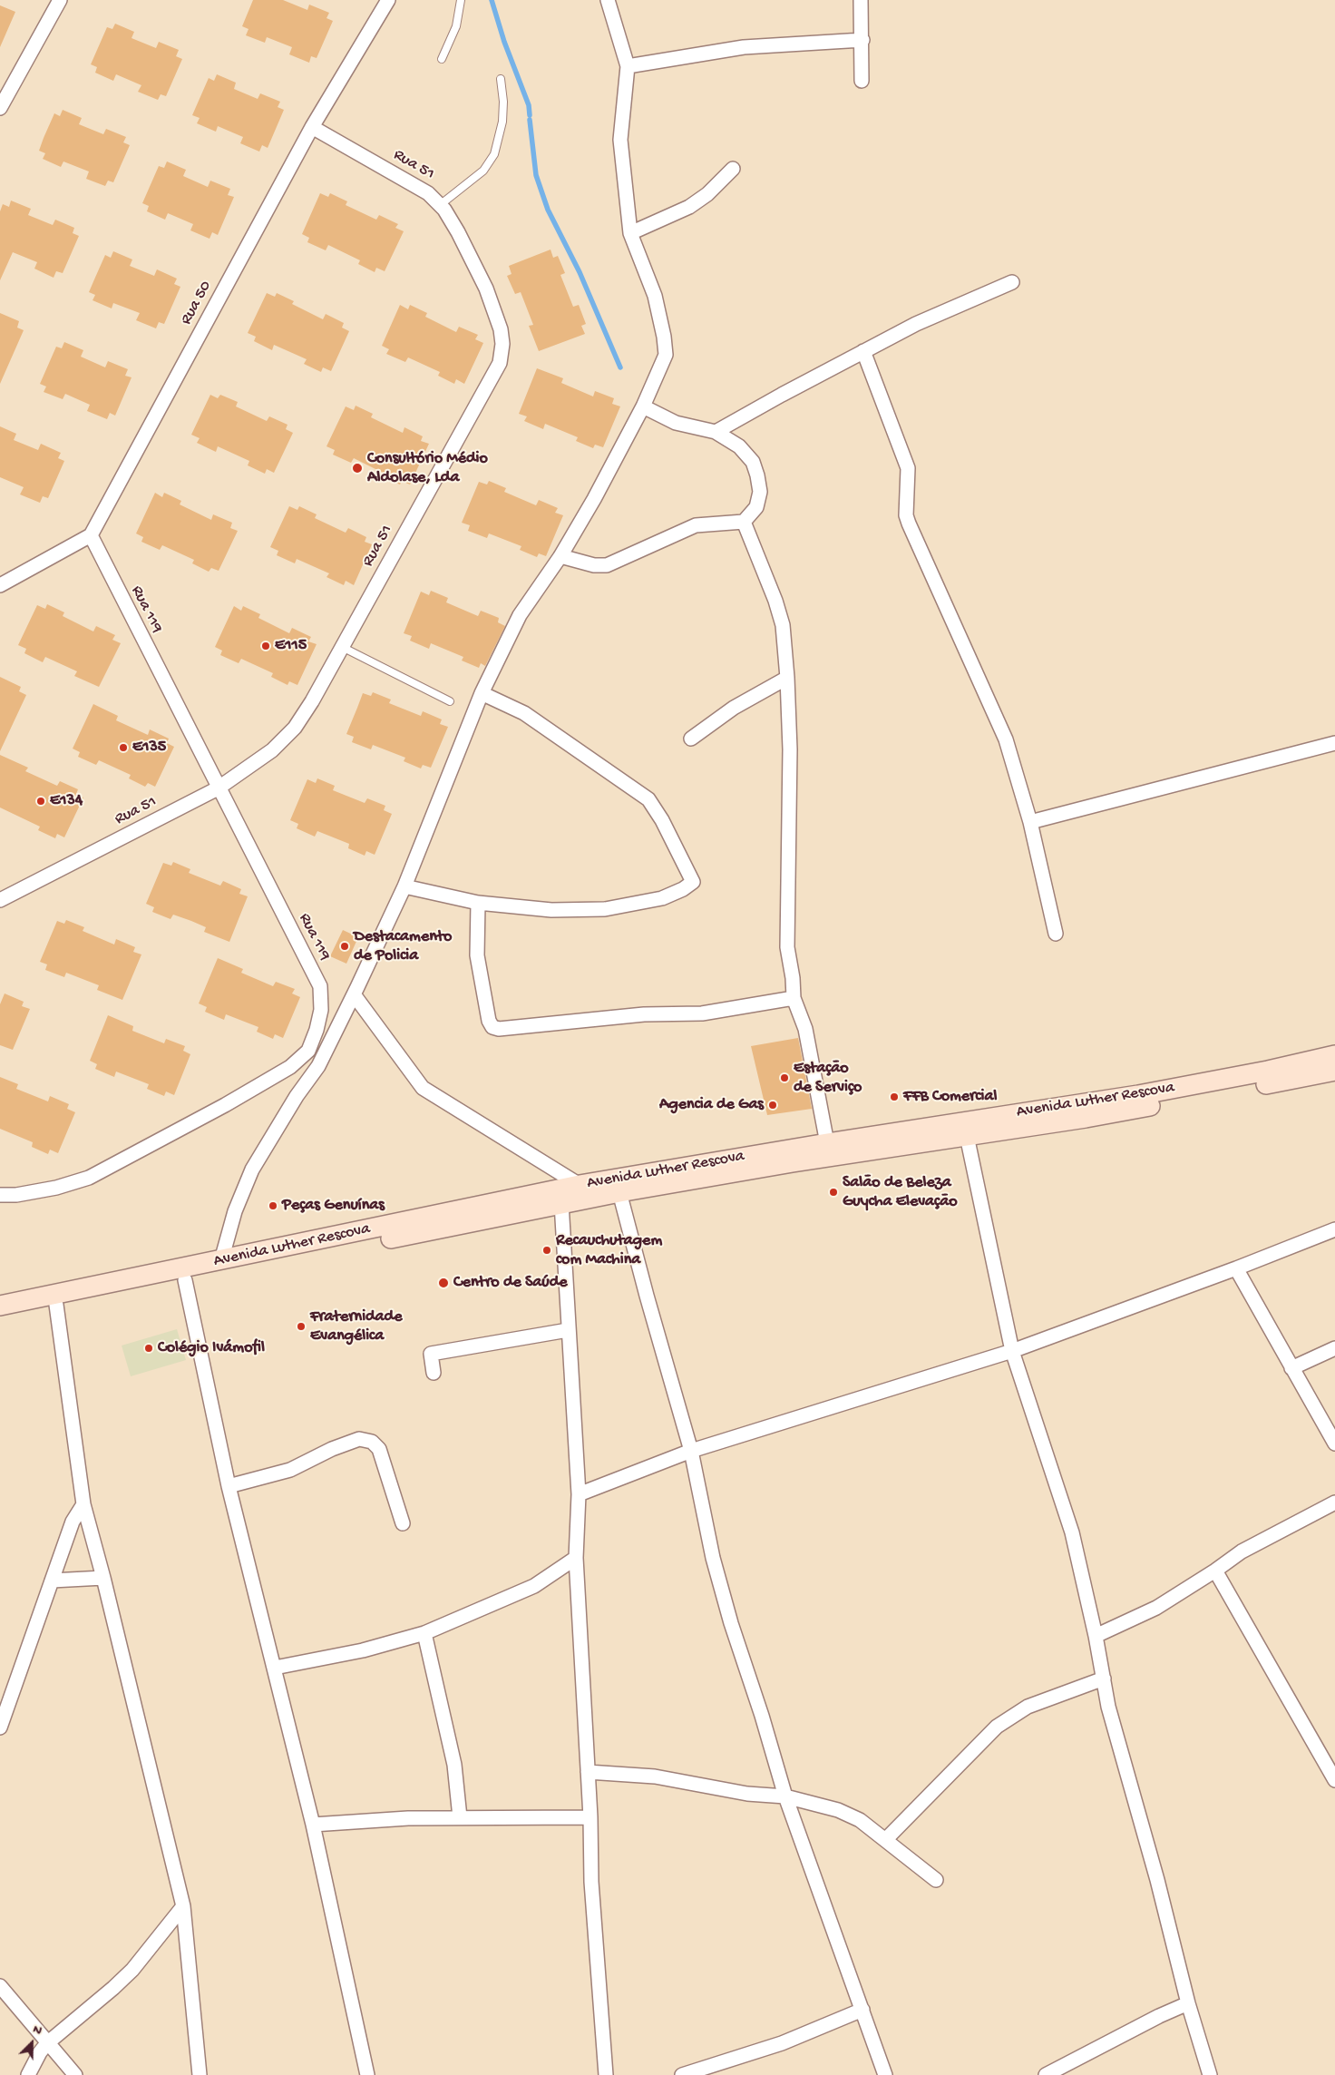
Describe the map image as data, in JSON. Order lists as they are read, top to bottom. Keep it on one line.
{"streets":{"main road":["Avenida Luther Rescova"],"street":["Rua 51","Rua 50","Rua 119"]},"crossings":[["Rua 51","Rua 50"],["Rua 51","Rua 119"],["Rua 50","Rua 119"]],"places":["Consultório Médio Aldolase, Lda","E115","E135","E134","Destacamento de Policia","Estação de Serviço","FFB Comercial","Agencia de Gas","Salão de Beleza Guycha Elevação","Peças Genuínas","Recauchutagem com Machina","Centro de Saúde","Fraternidade Evangélica","Colégio Ivámofil"],"north":"top right"}
